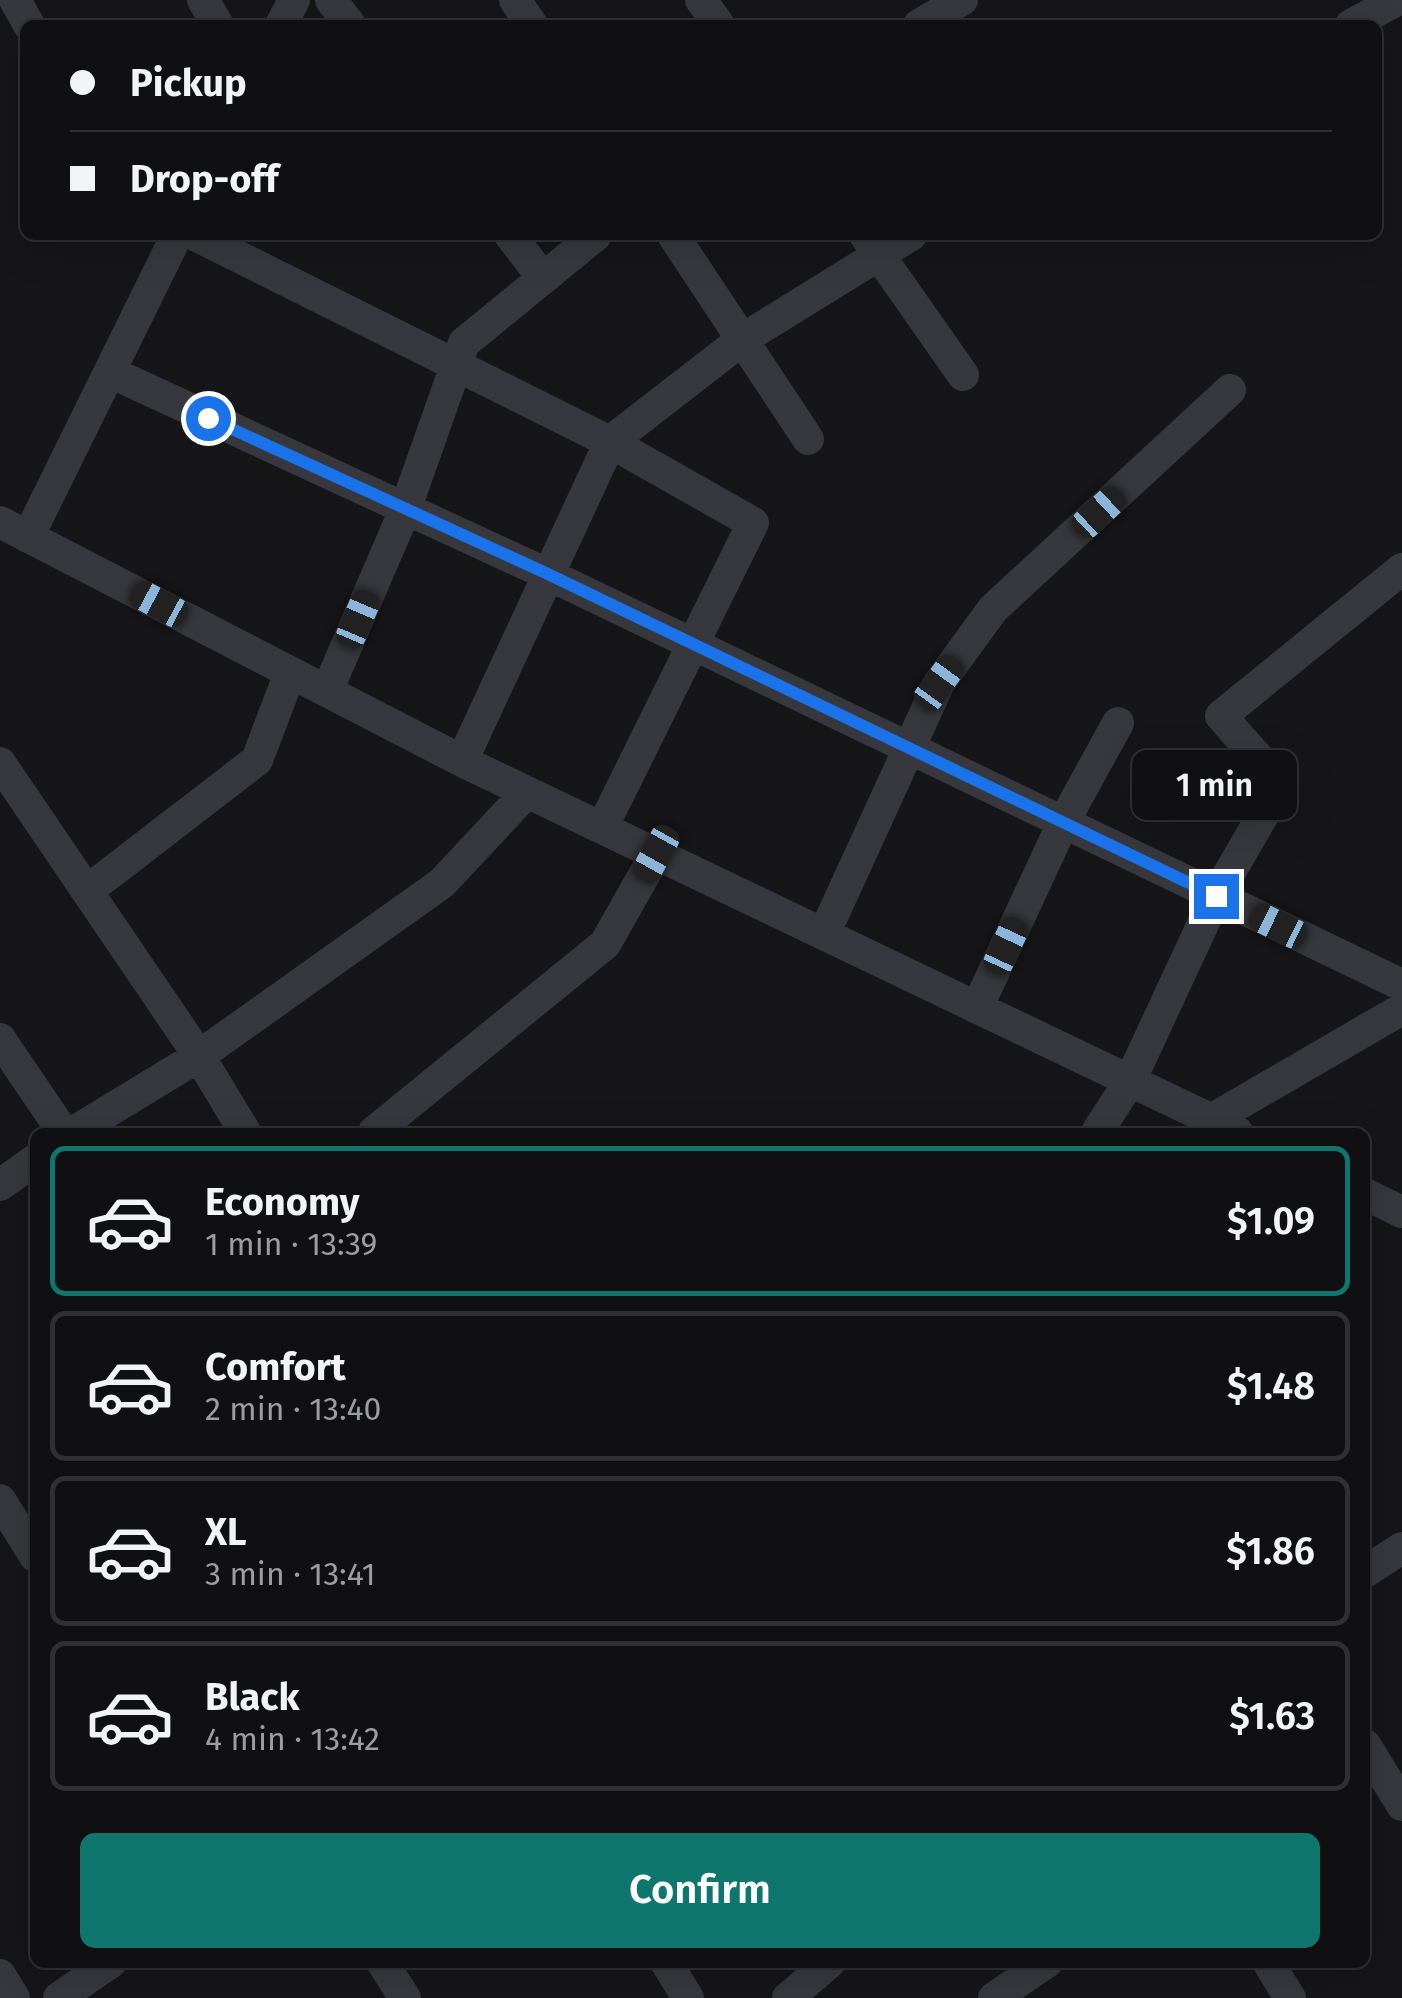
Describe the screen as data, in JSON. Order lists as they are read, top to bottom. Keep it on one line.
{"page":{"banner":["Pickup","Drop-off"],"bubble":"1 min","list":[{"name":"Economy","note":"1 min · 13:39","value":"$1.09"},{"name":"Comfort","note":"2 min · 13:40","value":"$1.48"},{"name":"XL","note":"3 min · 13:41","value":"$1.86"},{"name":"Black","note":"4 min · 13:42","value":"$1.63"}],"buttons":"Confirm"}}
